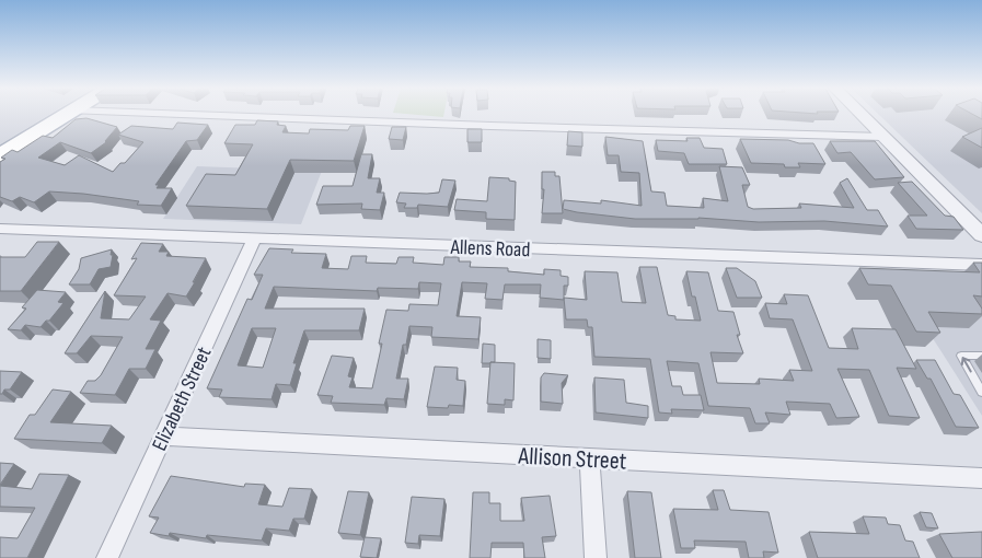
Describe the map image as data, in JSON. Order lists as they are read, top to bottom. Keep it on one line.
{"streets":{"street":["Allens Road","Elizabeth Street","Allison Street"]},"crossings":[["Allens Road","Elizabeth Street"],["Elizabeth Street","Allison Street"]]}
